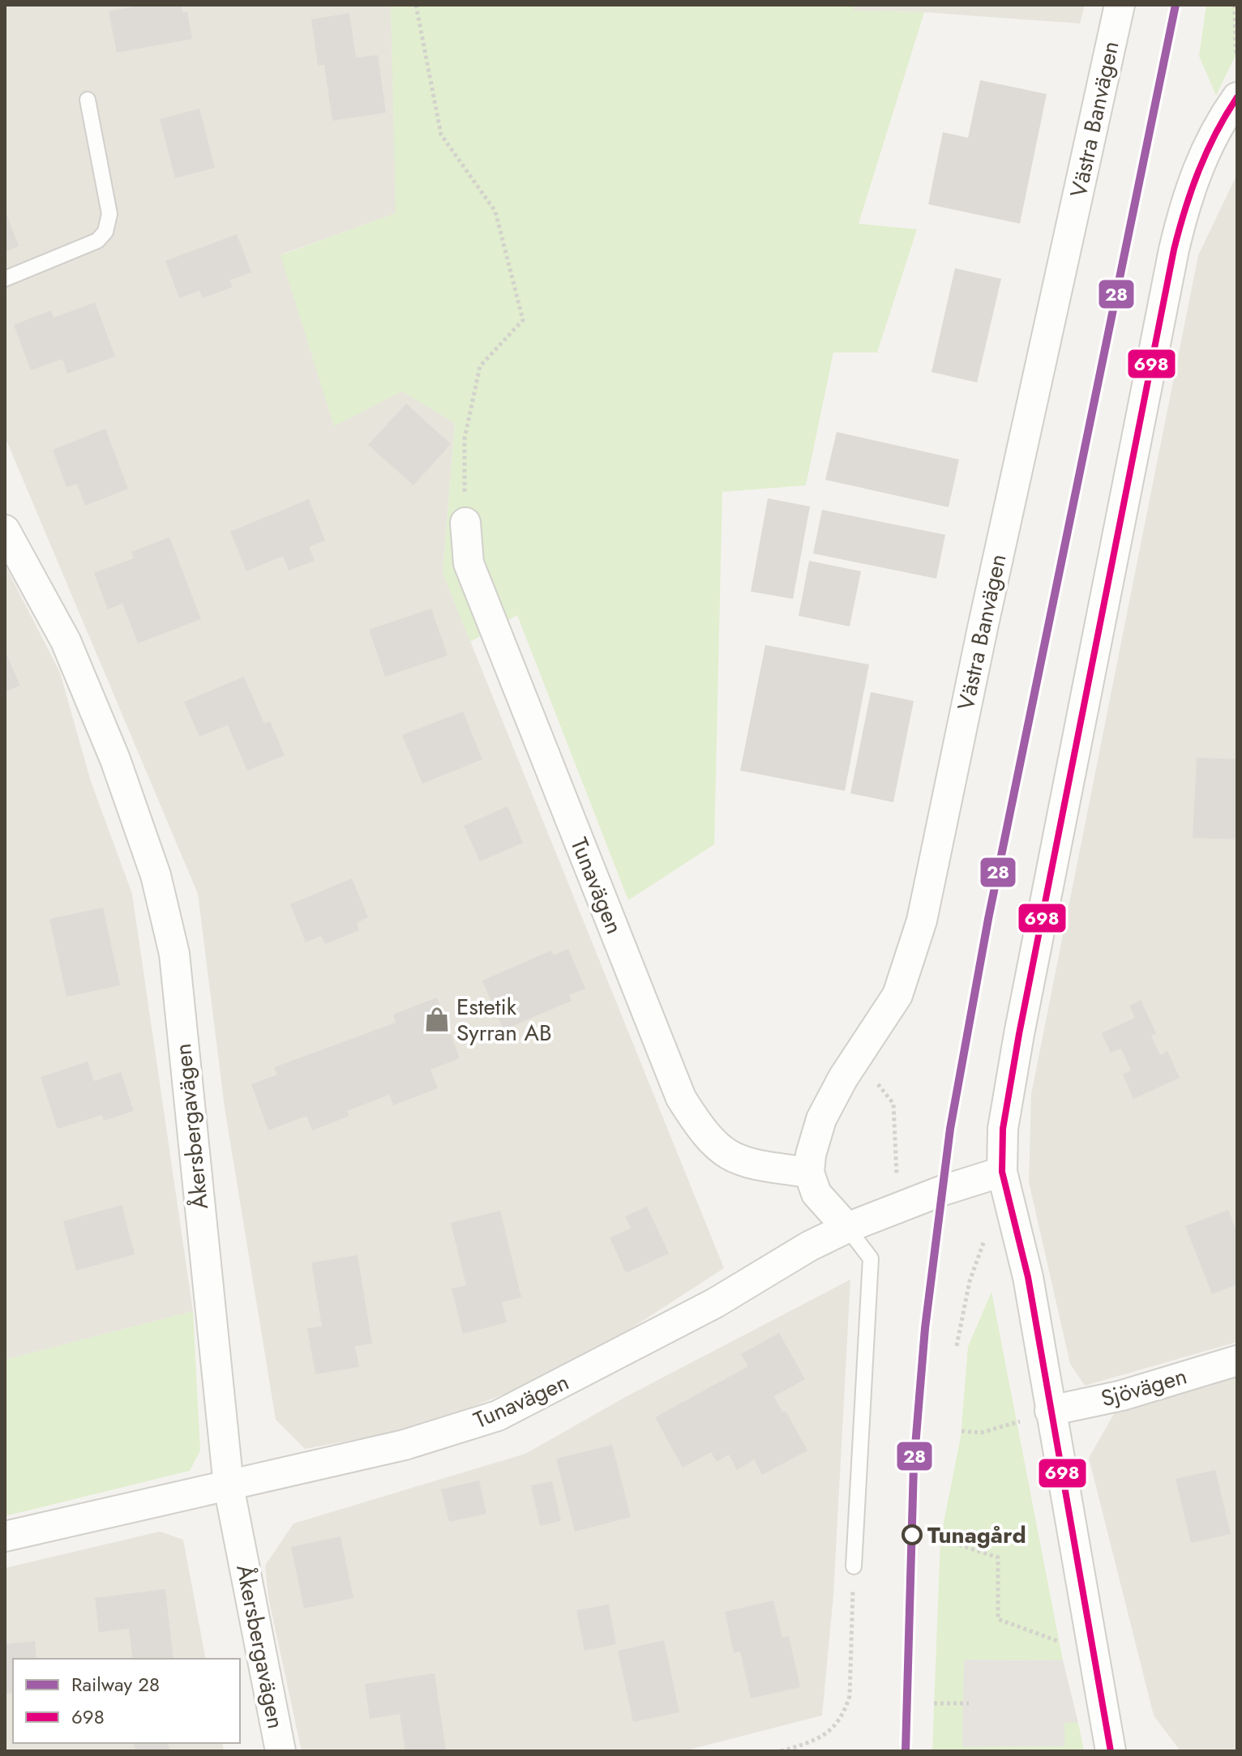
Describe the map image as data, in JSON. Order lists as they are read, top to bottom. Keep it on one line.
{"streets":{"street":["Västra Banvägen","Tunavägen","Åkersbergavägen","Sjövägen"]},"crossings":[["Västra Banvägen","Tunavägen"],["Tunavägen","Åkersbergavägen"]],"places":{"shop":["Estetik Syrran AB"],"other":["Tunagård"]},"lines":["rail line 28","transit line 698"],"legend":["Railway 28","698"]}
